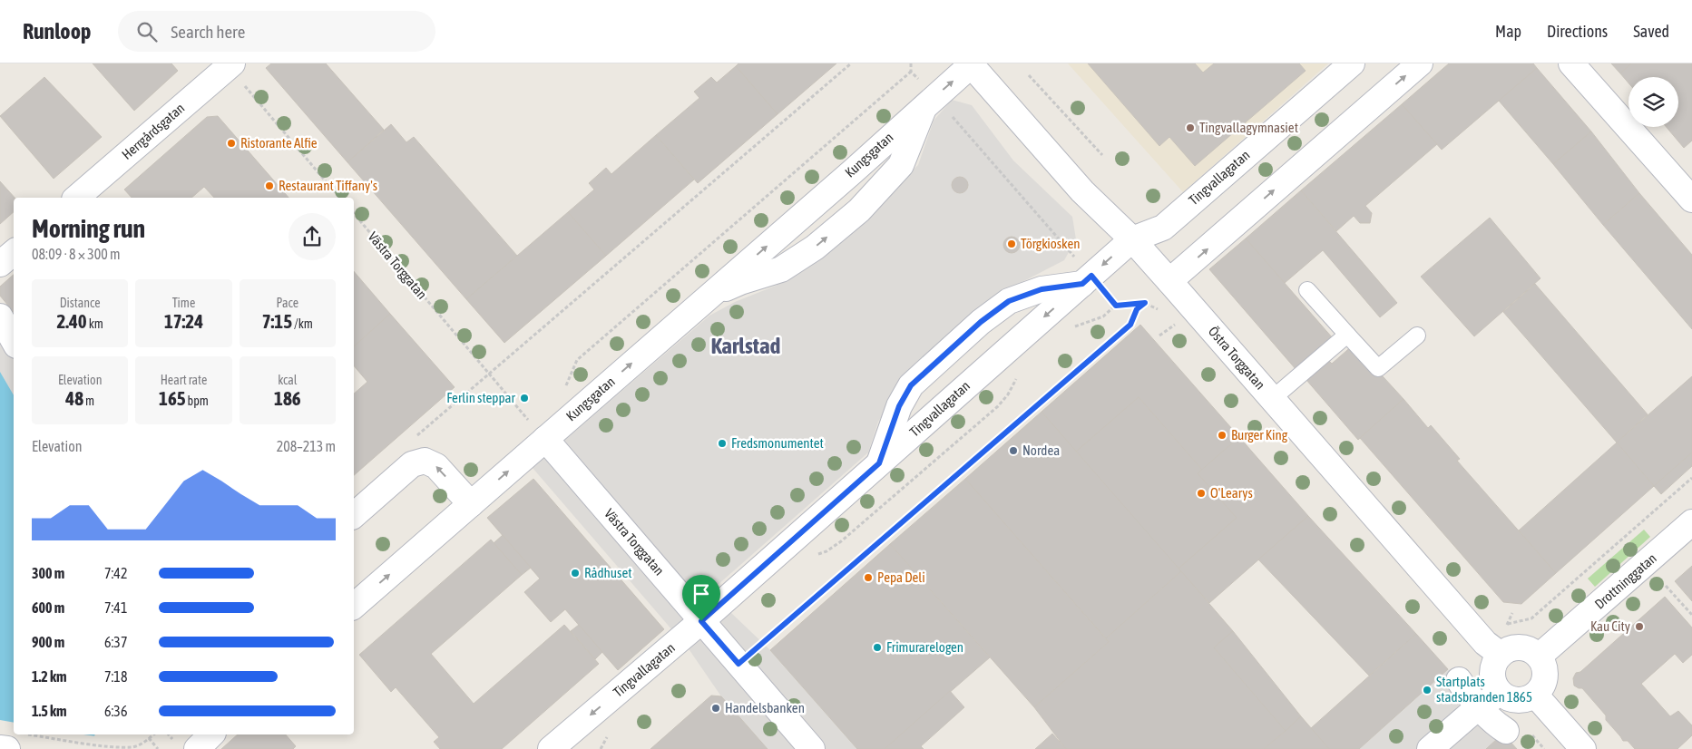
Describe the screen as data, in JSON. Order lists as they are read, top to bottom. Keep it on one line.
{"streets":{"street":["Herrgårdsgatan","Kungsgatan","Tingvallagatan","Västra Torggatan","Östra Torggatan","Drottninggatan"]},"crossings":[["Kungsgatan","Västra Torggatan"],["Kungsgatan","Östra Torggatan"],["Tingvallagatan","Västra Torggatan"],["Tingvallagatan","Östra Torggatan"],["Östra Torggatan","Drottninggatan"]],"one_way":["Kungsgatan"],"districts":["Karlstad"],"places":["Tingvallagymnasiet","Ristorante Alfie","Restaurant Tiffany's","Törgkiosken","Ferlin steppar","Burger King","Fredsmonumentet","Nordea","O'Learys","Rådhuset","Pepa Deli","Kau City","Frimurarelogen","Startplats stadsbranden 1865","Handelsbanken"],"page":{"header":"Runloop","search":"Search here","nav":["Map","Directions","Saved"],"heading":["Morning run","08:09 · 8 × 300 m"],"stats":[["Distance","2.40 km"],["Time","17:24"],["Pace","7:15 /km"],["Elevation","48 m"],["Heart rate","165 bpm"],["kcal","186"]],"chart":["Elevation","208–213 m"],"list":[{"name":"300 m","note":"7:42"},{"name":"600 m","note":"7:41"},{"name":"900 m","note":"6:37"},{"name":"1.2 km","note":"7:18"},{"name":"1.5 km","note":"6:36"}]}}
